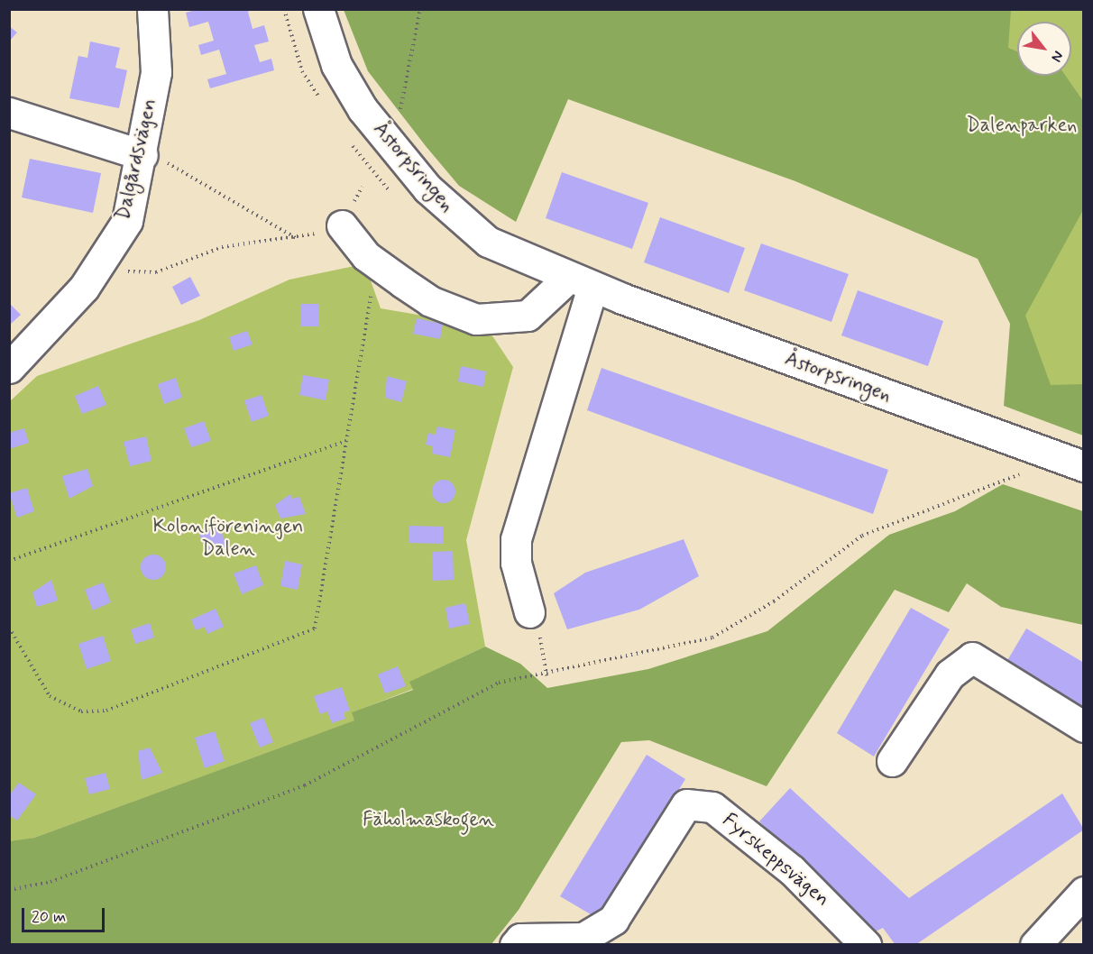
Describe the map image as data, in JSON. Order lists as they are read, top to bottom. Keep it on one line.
{"streets":{"street":["Dalgårdsvägen","Åstorpsringen","Fyrskeppsvägen"]},"parks":["Dalenparken","Koloniföreningen Dalen","Fäholmaskogen"],"scale_bar":"20 m","north":"bottom right"}
